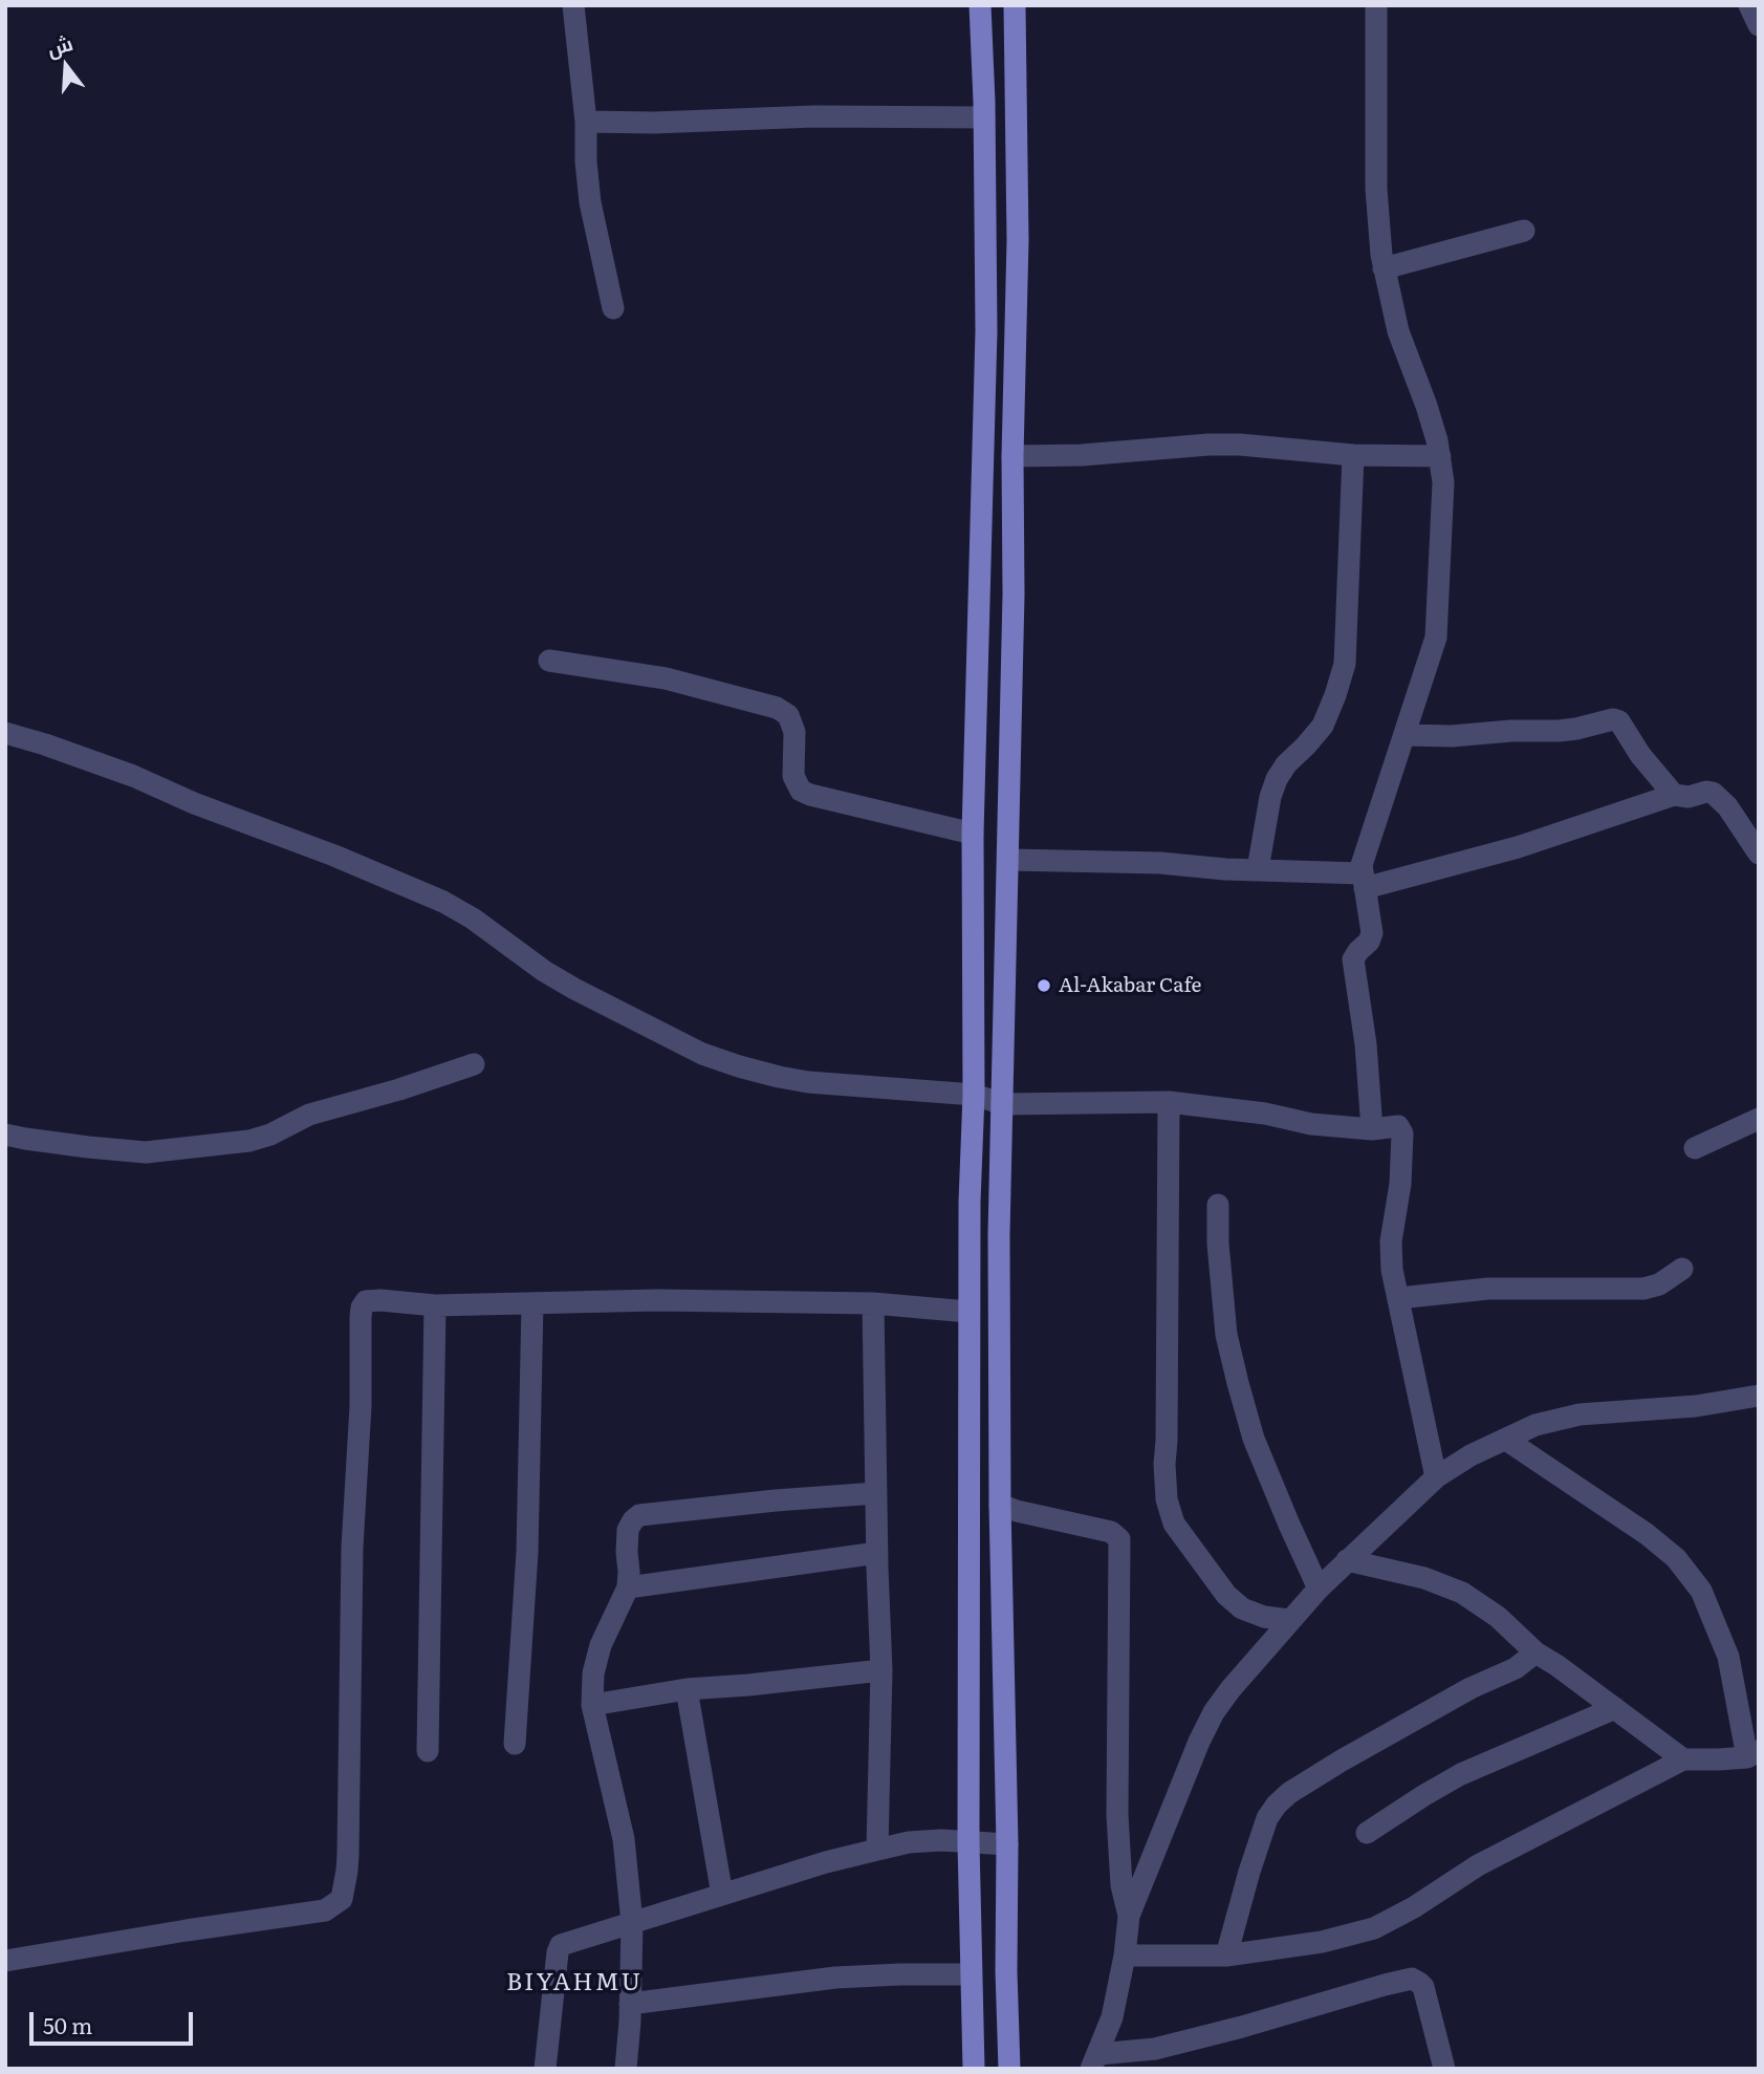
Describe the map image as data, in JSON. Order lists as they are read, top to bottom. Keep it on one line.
{"districts":["BIYAHMU"],"places":["Al-Akabar Cafe"],"scale_bar":"50 m","north":"top"}
